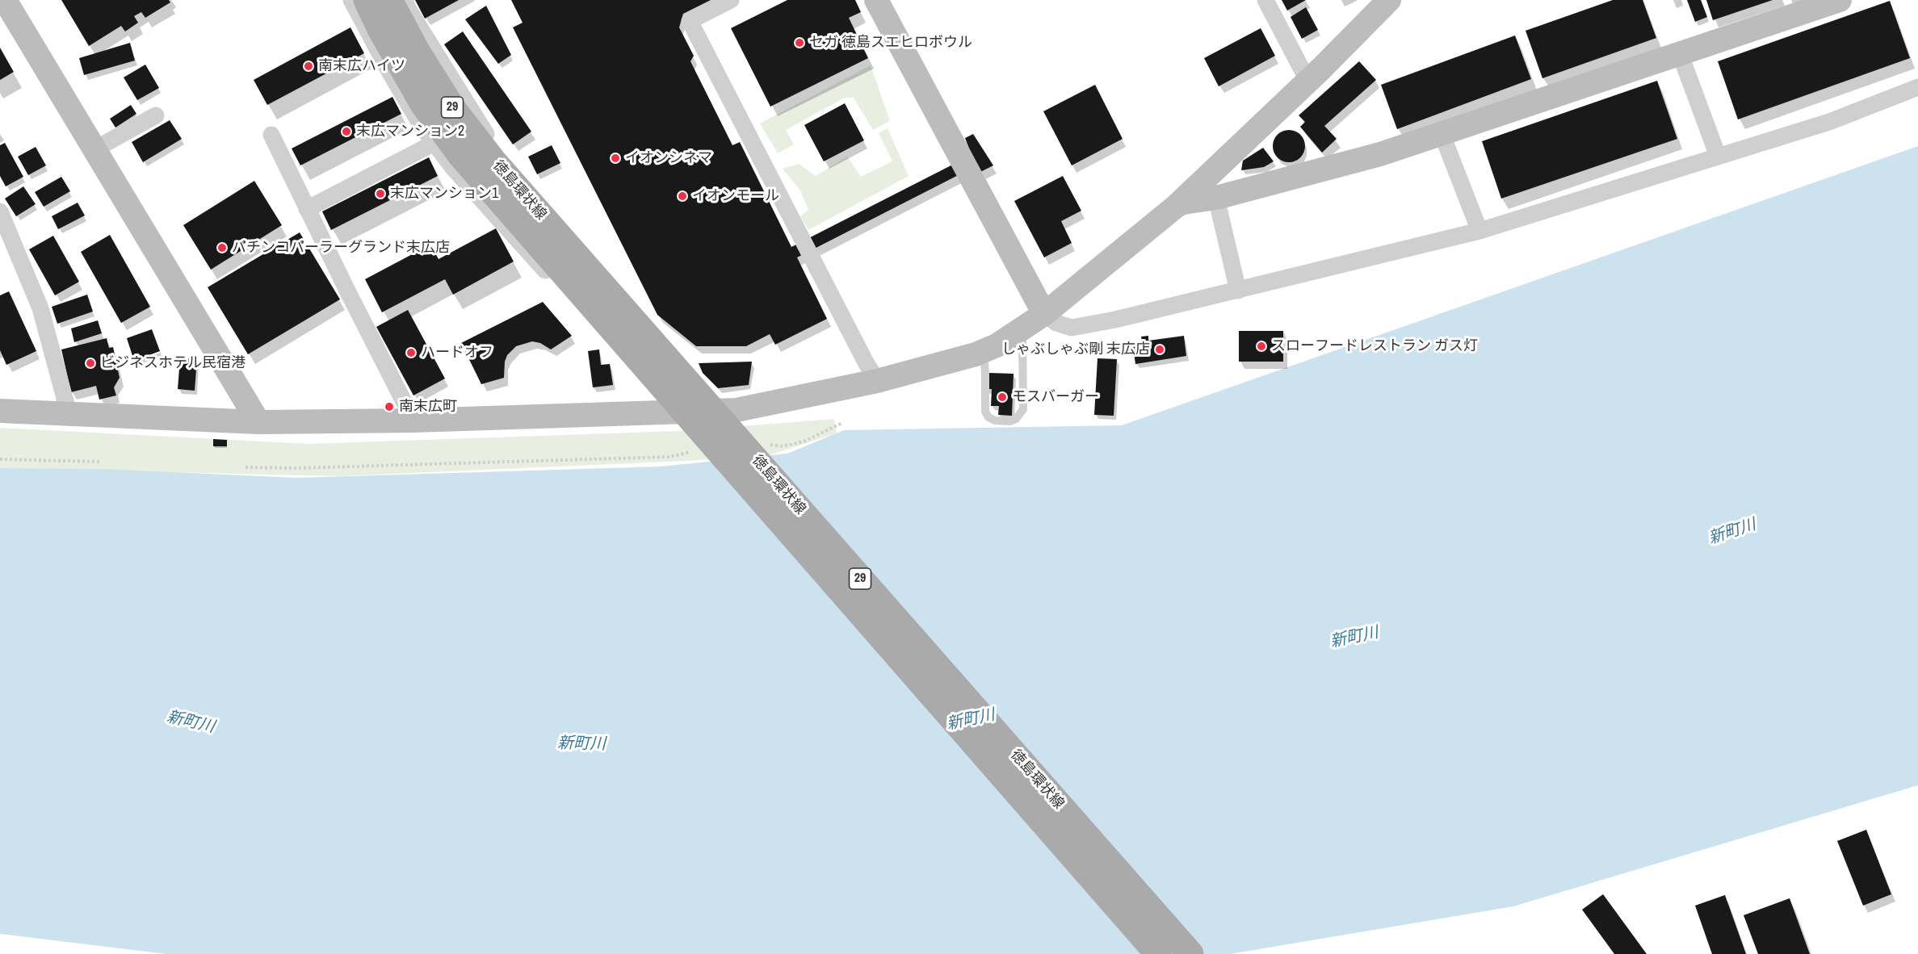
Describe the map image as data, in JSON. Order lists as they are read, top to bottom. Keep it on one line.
{"streets":{"main road":["29","徳島環状線"]},"water":["新町川"],"places":["セガ 徳島スエヒロボウル","南末広ハイツ","末広マンション2","イオンシネマ","末広マンション1","イオンモール","パチンコパーラーグランド末広店","スローフードレストラン ガス灯","しゃぶしゃぶ剛 末広店","ハードオフ","ビジネスホテル民宿港","モスバーガー","南末広町"]}
